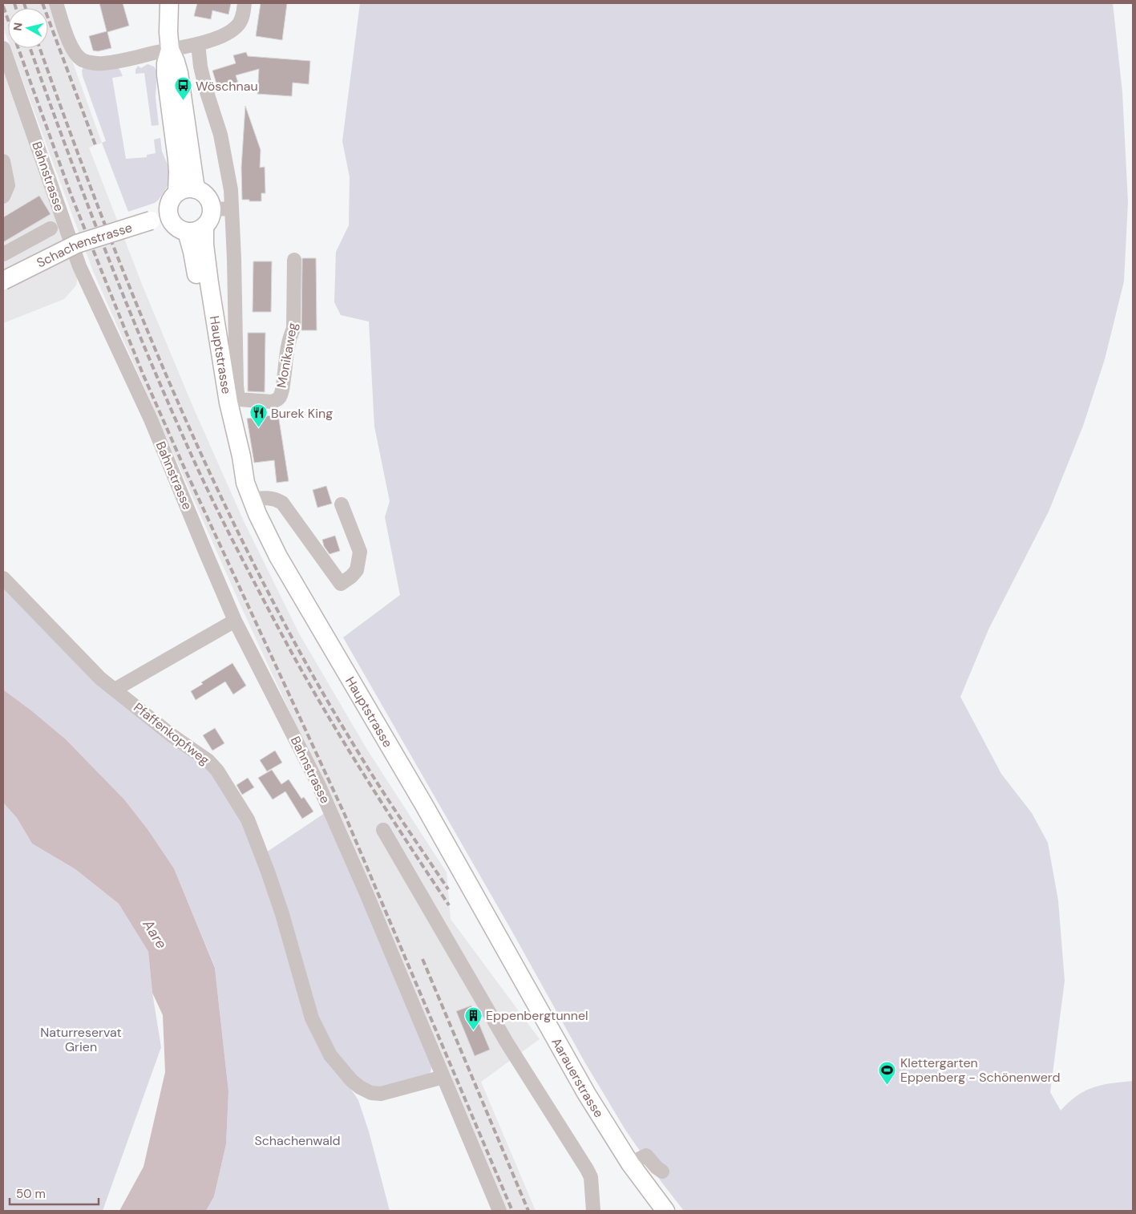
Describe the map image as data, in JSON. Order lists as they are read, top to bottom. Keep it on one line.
{"streets":{"main road":["Schachenstrasse","Hauptstrasse","Aarauerstrasse"],"street":["Bahnstrasse","Monikaweg","Pfaffenkopfweg"]},"crossings":[["Bahnstrasse","Pfaffenkopfweg"],["Schachenstrasse","Hauptstrasse"],["Hauptstrasse","Monikaweg"],["Hauptstrasse","Aarauerstrasse"]],"water":["Aare"],"parks":["Naturreservat Grien","Schachenwald"],"places":{"bus stop":["Wöschnau"],"restaurant":["Burek King"],"building":["Eppenbergtunnel"],"sports":["Klettergarten Eppenberg - Schönenwerd"]},"scale_bar":"50 m","north":"left"}
